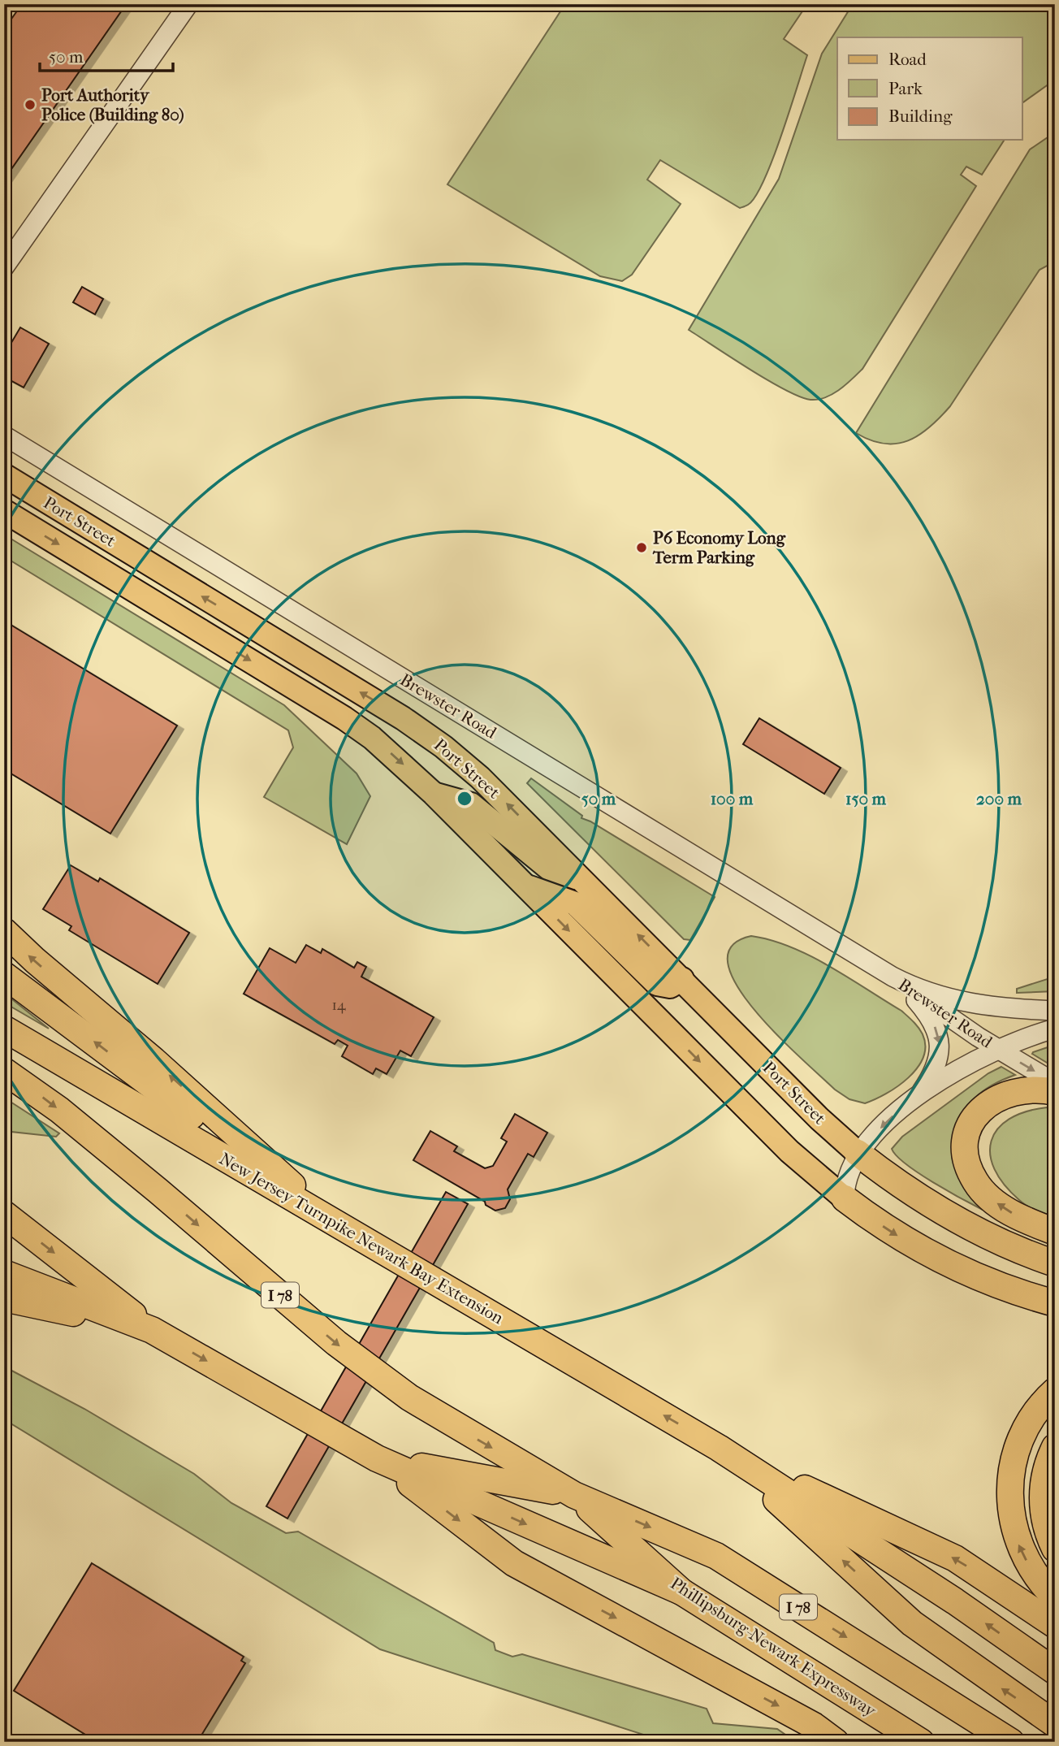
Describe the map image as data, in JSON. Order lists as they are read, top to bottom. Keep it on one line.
{"streets":{"highway":["New Jersey Turnpike Newark Bay Extension","I 78","Phillipsburg-Newark Expressway"],"main road":["Port Street"],"street":["Brewster Road"]},"crossings":[["Port Street","Brewster Road"],["I 78","Phillipsburg-Newark Expressway"]],"places":["Port Authority Police (Building 80)","P6 Economy Long Term Parking"],"house_numbers":["14"],"legend":["Road","Park","Building"],"scale_bar":"50 m","rings":["50 m","100 m","150 m","200 m"]}
